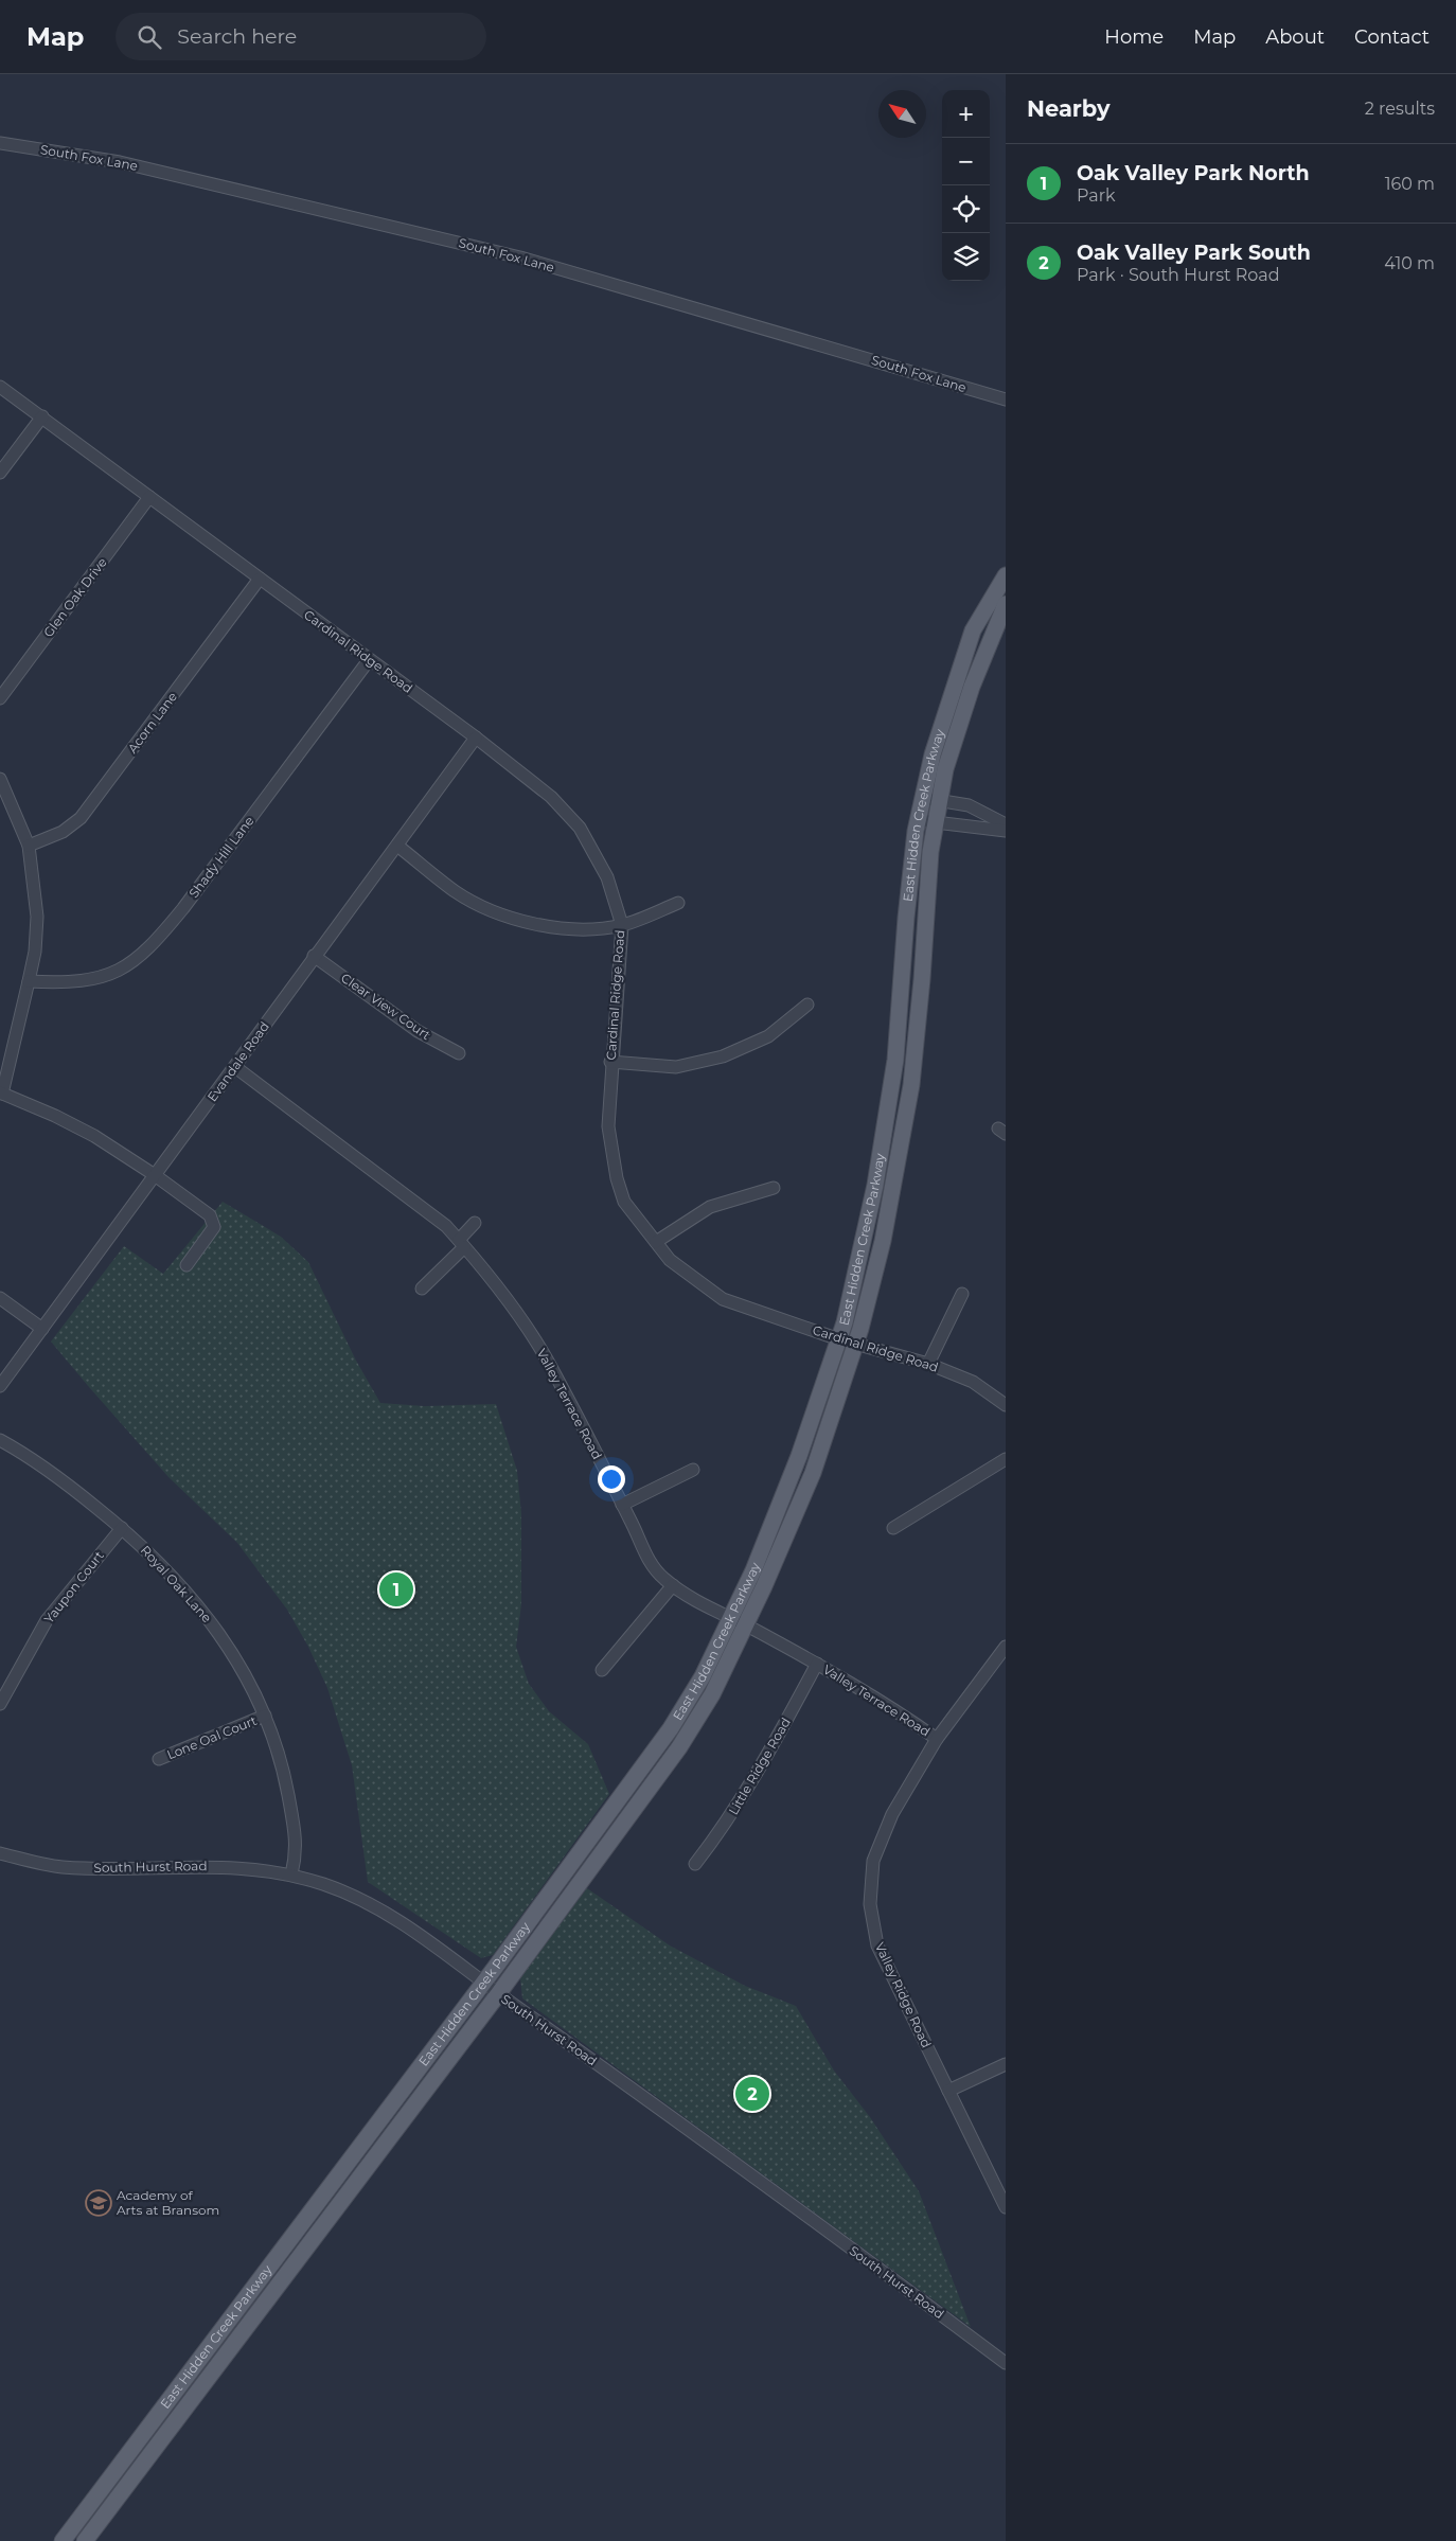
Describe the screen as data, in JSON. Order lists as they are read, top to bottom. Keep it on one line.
{"streets":{"main road":["East Hidden Creek Parkway"],"street":["South Fox Lane","Glen Oak Drive","Cardinal Ridge Road","Acorn Lane","Shady Hill Lane","Clear View Court","Evandale Road","Valley Terrace Road","Royal Oak Lane","Yaupon Court","Lone Oal Court","Little Ridge Road","South Hurst Road","Valley Ridge Road"]},"crossings":[["Glen Oak Drive","Cardinal Ridge Road"],["Cardinal Ridge Road","Acorn Lane"],["Cardinal Ridge Road","East Hidden Creek Parkway"],["Cardinal Ridge Road","Shady Hill Lane"],["Cardinal Ridge Road","Evandale Road"],["East Hidden Creek Parkway","Valley Terrace Road"],["East Hidden Creek Parkway","South Hurst Road"],["Clear View Court","Evandale Road"],["Evandale Road","Valley Terrace Road"],["Valley Terrace Road","Little Ridge Road"],["Valley Terrace Road","Valley Ridge Road"],["Royal Oak Lane","Yaupon Court"],["Royal Oak Lane","Lone Oal Court"],["Royal Oak Lane","South Hurst Road"]],"places":{"school or university":["Academy of Arts at Bransom"]},"north":"top left","page":{"header":"Map","search":"Search here","nav":["Home","Map","About","Contact"],"heading":["Nearby","2 results"],"map_buttons":["+","−"],"list":[{"mark":"1","name":"Oak Valley Park North","note":"Park","value":"160 m"},{"mark":"2","name":"Oak Valley Park South","note":"Park · South Hurst Road","value":"410 m"}],"pins":["1","2"]}}
